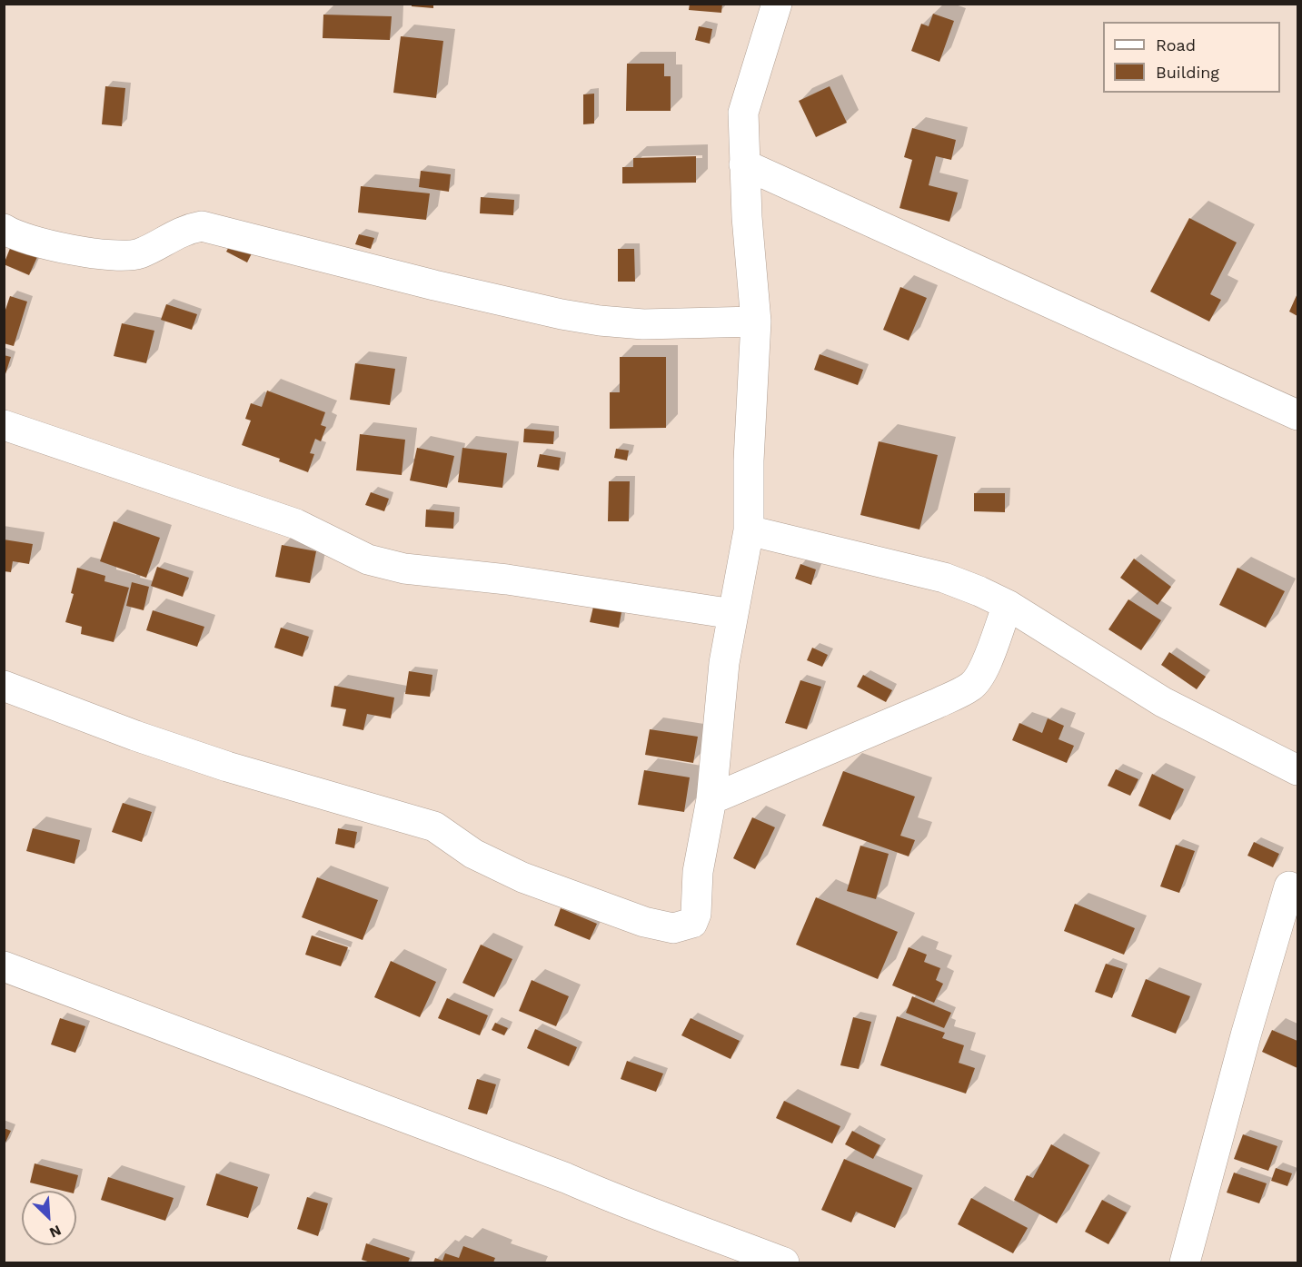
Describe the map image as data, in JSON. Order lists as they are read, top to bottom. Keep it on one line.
{"legend":["Road","Building"],"north":"bottom right"}
